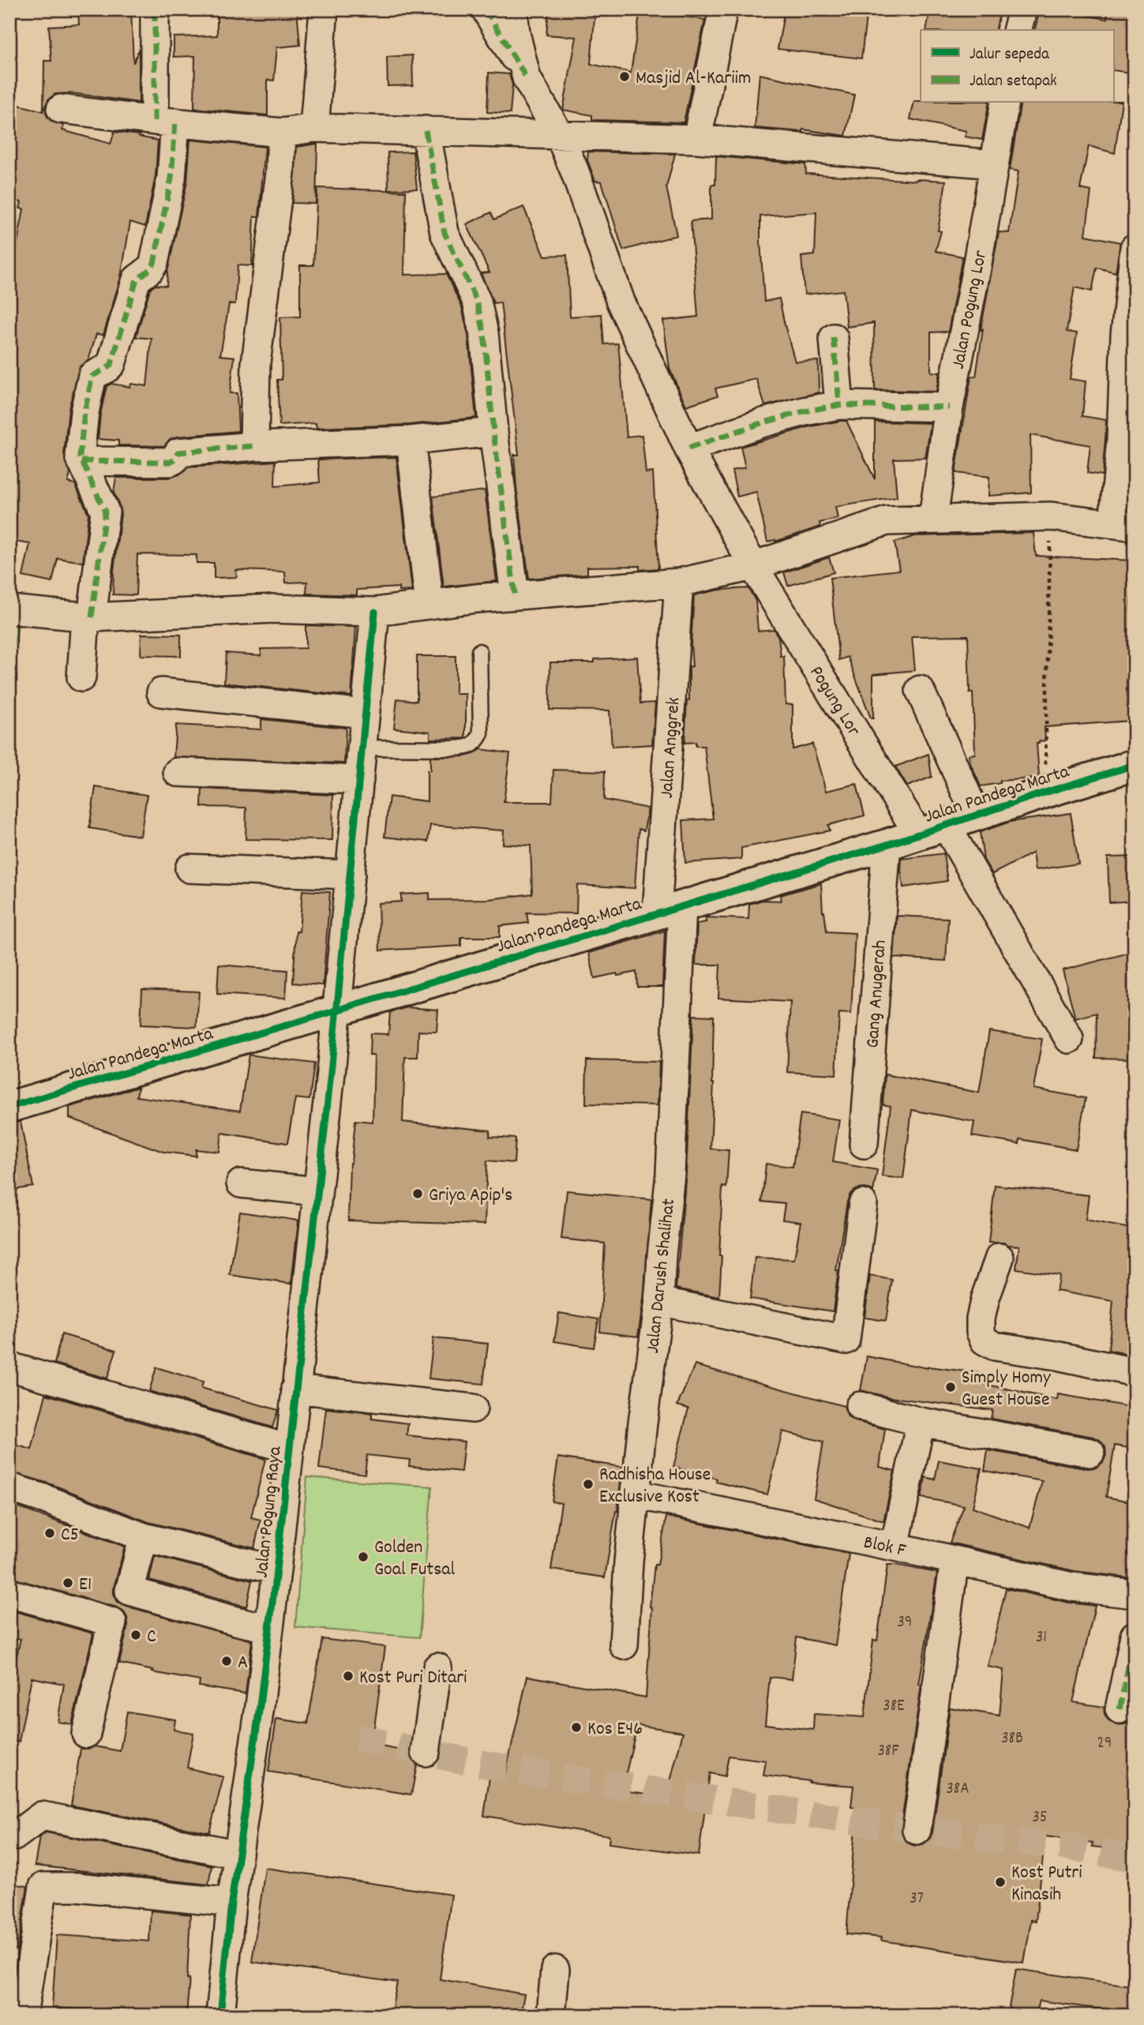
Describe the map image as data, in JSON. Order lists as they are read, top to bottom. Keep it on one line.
{"streets":{"street":["Jalan Pogung Lor","Pogung Lor","Jalan Anggrek","Jalan Pandega Marta","Gang Anugerah","Jalan Darush Shalihat","Jalan Pogung Raya","Blok F"]},"crossings":[["Pogung Lor","Jalan Pandega Marta"],["Jalan Anggrek","Jalan Pandega Marta"],["Jalan Anggrek","Jalan Darush Shalihat"],["Jalan Pandega Marta","Gang Anugerah"],["Jalan Pandega Marta","Jalan Darush Shalihat"],["Jalan Pandega Marta","Jalan Pogung Raya"],["Jalan Darush Shalihat","Blok F"]],"places":["Masjid Al-Kariim","Griya Apip's","Simply Homy Guest House","Radhisha House Exclusive Kost","C5","Golden Goal Futsal","E1","C","A","Kost Puri Ditari","Kos E46","Kost Putri Kinasih"],"house_numbers":["39","31","38E","38B","29","38F","38A","35","37"],"legend":["Jalur sepeda","Jalan setapak"]}
